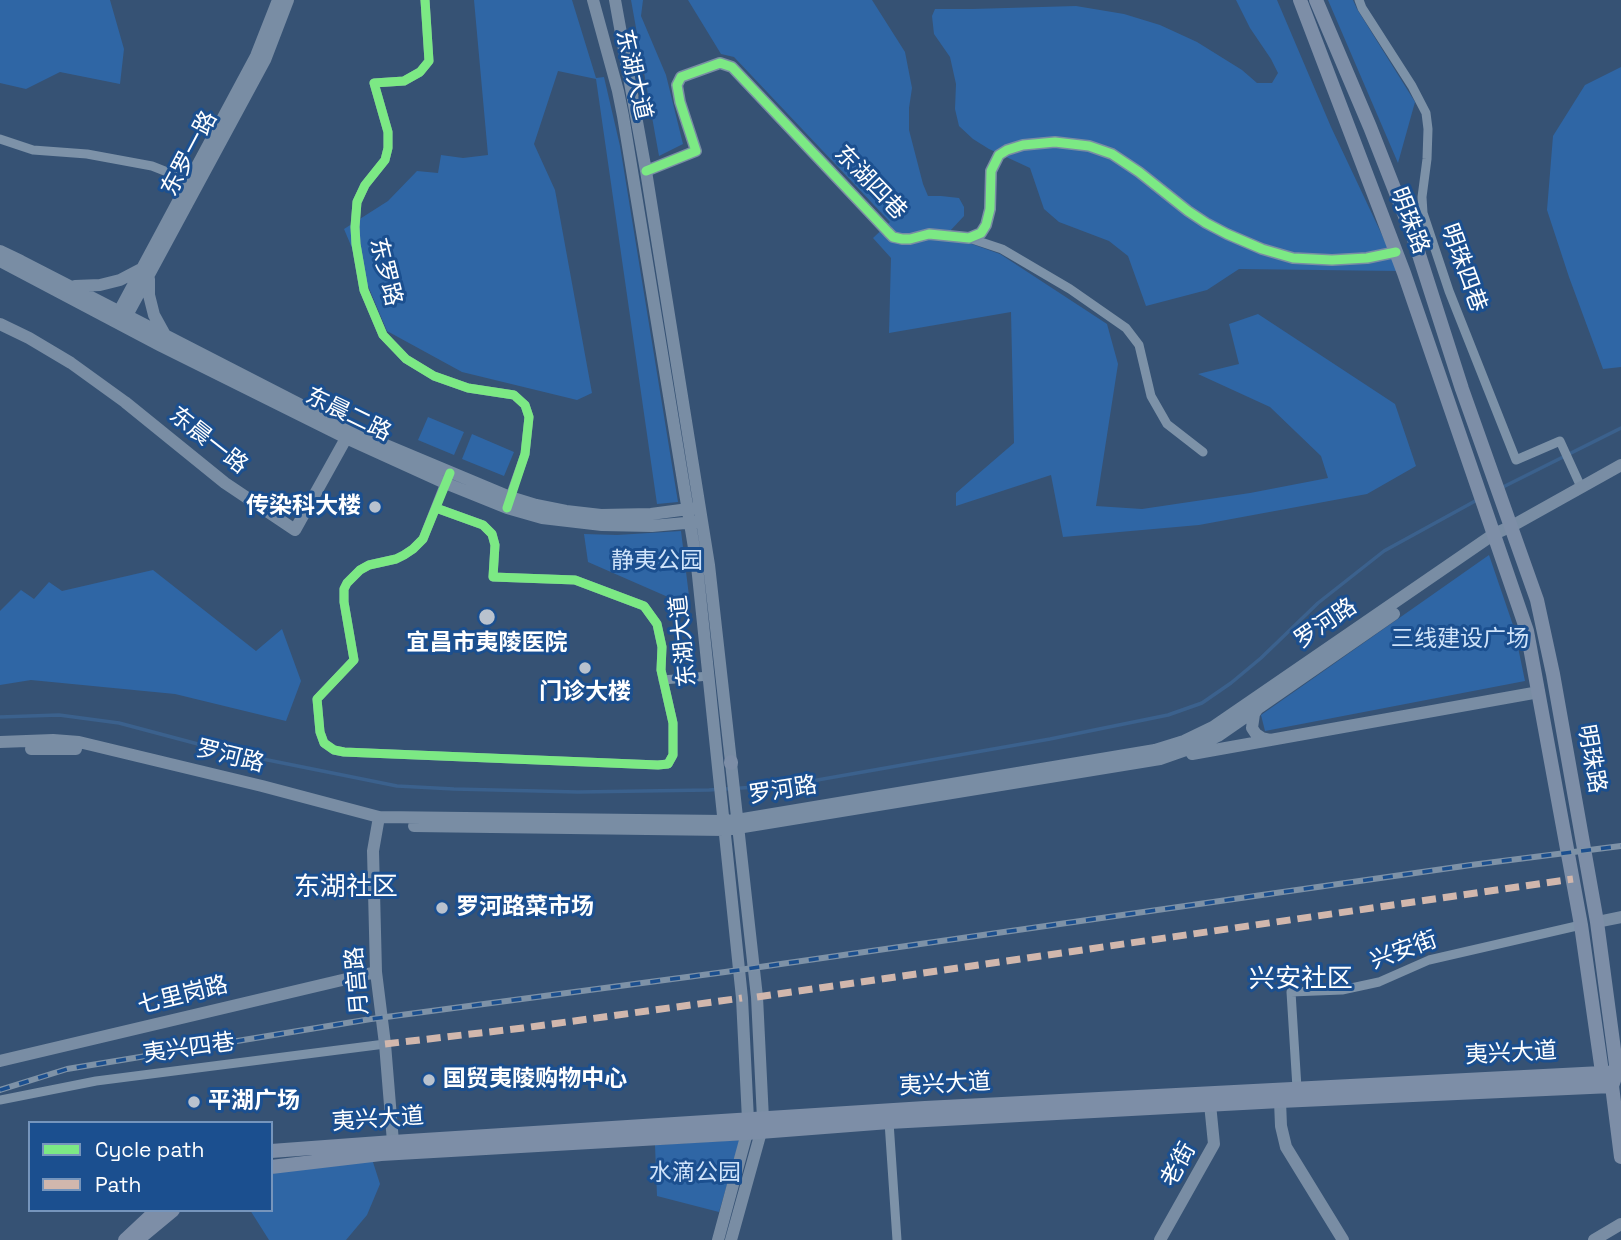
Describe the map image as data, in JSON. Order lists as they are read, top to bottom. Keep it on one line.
{"streets":{"main road":["东湖大道","东罗一路","东湖四巷","明珠路","东晨二路","东晨一路","罗河路","月宫路","七里岗路","夷兴大道","老街"],"street":["明珠四巷","东罗路","兴安街","夷兴四巷"]},"crossings":[["东湖大道","东湖四巷"],["东湖大道","东晨二路"],["东湖大道","罗河路"],["东湖大道","夷兴大道"],["东罗一路","东晨二路"],["明珠路","罗河路"],["明珠路","兴安街"],["明珠路","夷兴大道"],["明珠四巷","罗河路"],["东罗路","东晨二路"],["东晨二路","东晨一路"],["罗河路","月宫路"],["兴安街","夷兴大道"],["月宫路","七里岗路"],["月宫路","夷兴四巷"],["月宫路","夷兴大道"],["夷兴大道","老街"]],"districts":["东湖社区","兴安社区"],"parks":["静夷公园","三线建设广场","水滴公园"],"places":["传染科大楼","宜昌市夷陵医院","门诊大楼","罗河路菜市场","国贸夷陵购物中心","平湖广场"],"legend":["Cycle path","Path"]}
